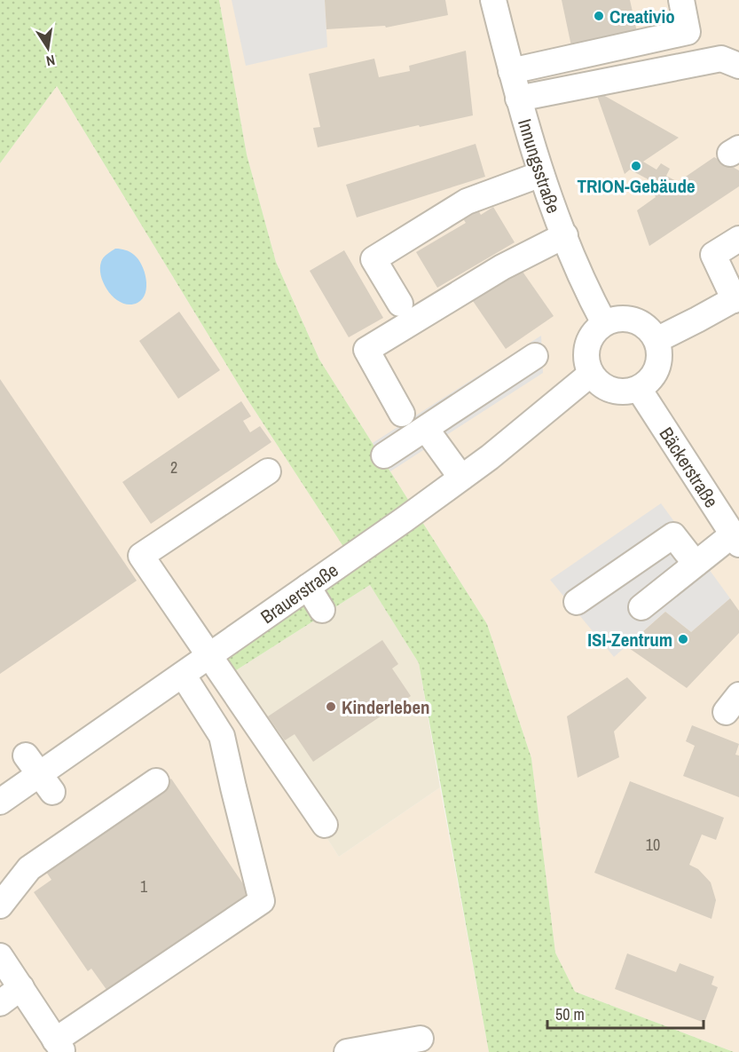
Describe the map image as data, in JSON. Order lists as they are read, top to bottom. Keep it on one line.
{"streets":{"street":["Innungsstraße","Bäckerstraße","Brauerstraße"]},"crossings":[["Innungsstraße","Bäckerstraße"],["Innungsstraße","Brauerstraße"],["Bäckerstraße","Brauerstraße"]],"places":["Creativio","TRION-Gebäude","ISI-Zentrum","Kinderleben"],"house_numbers":["2","10","1"],"scale_bar":"50 m","north":"bottom"}
